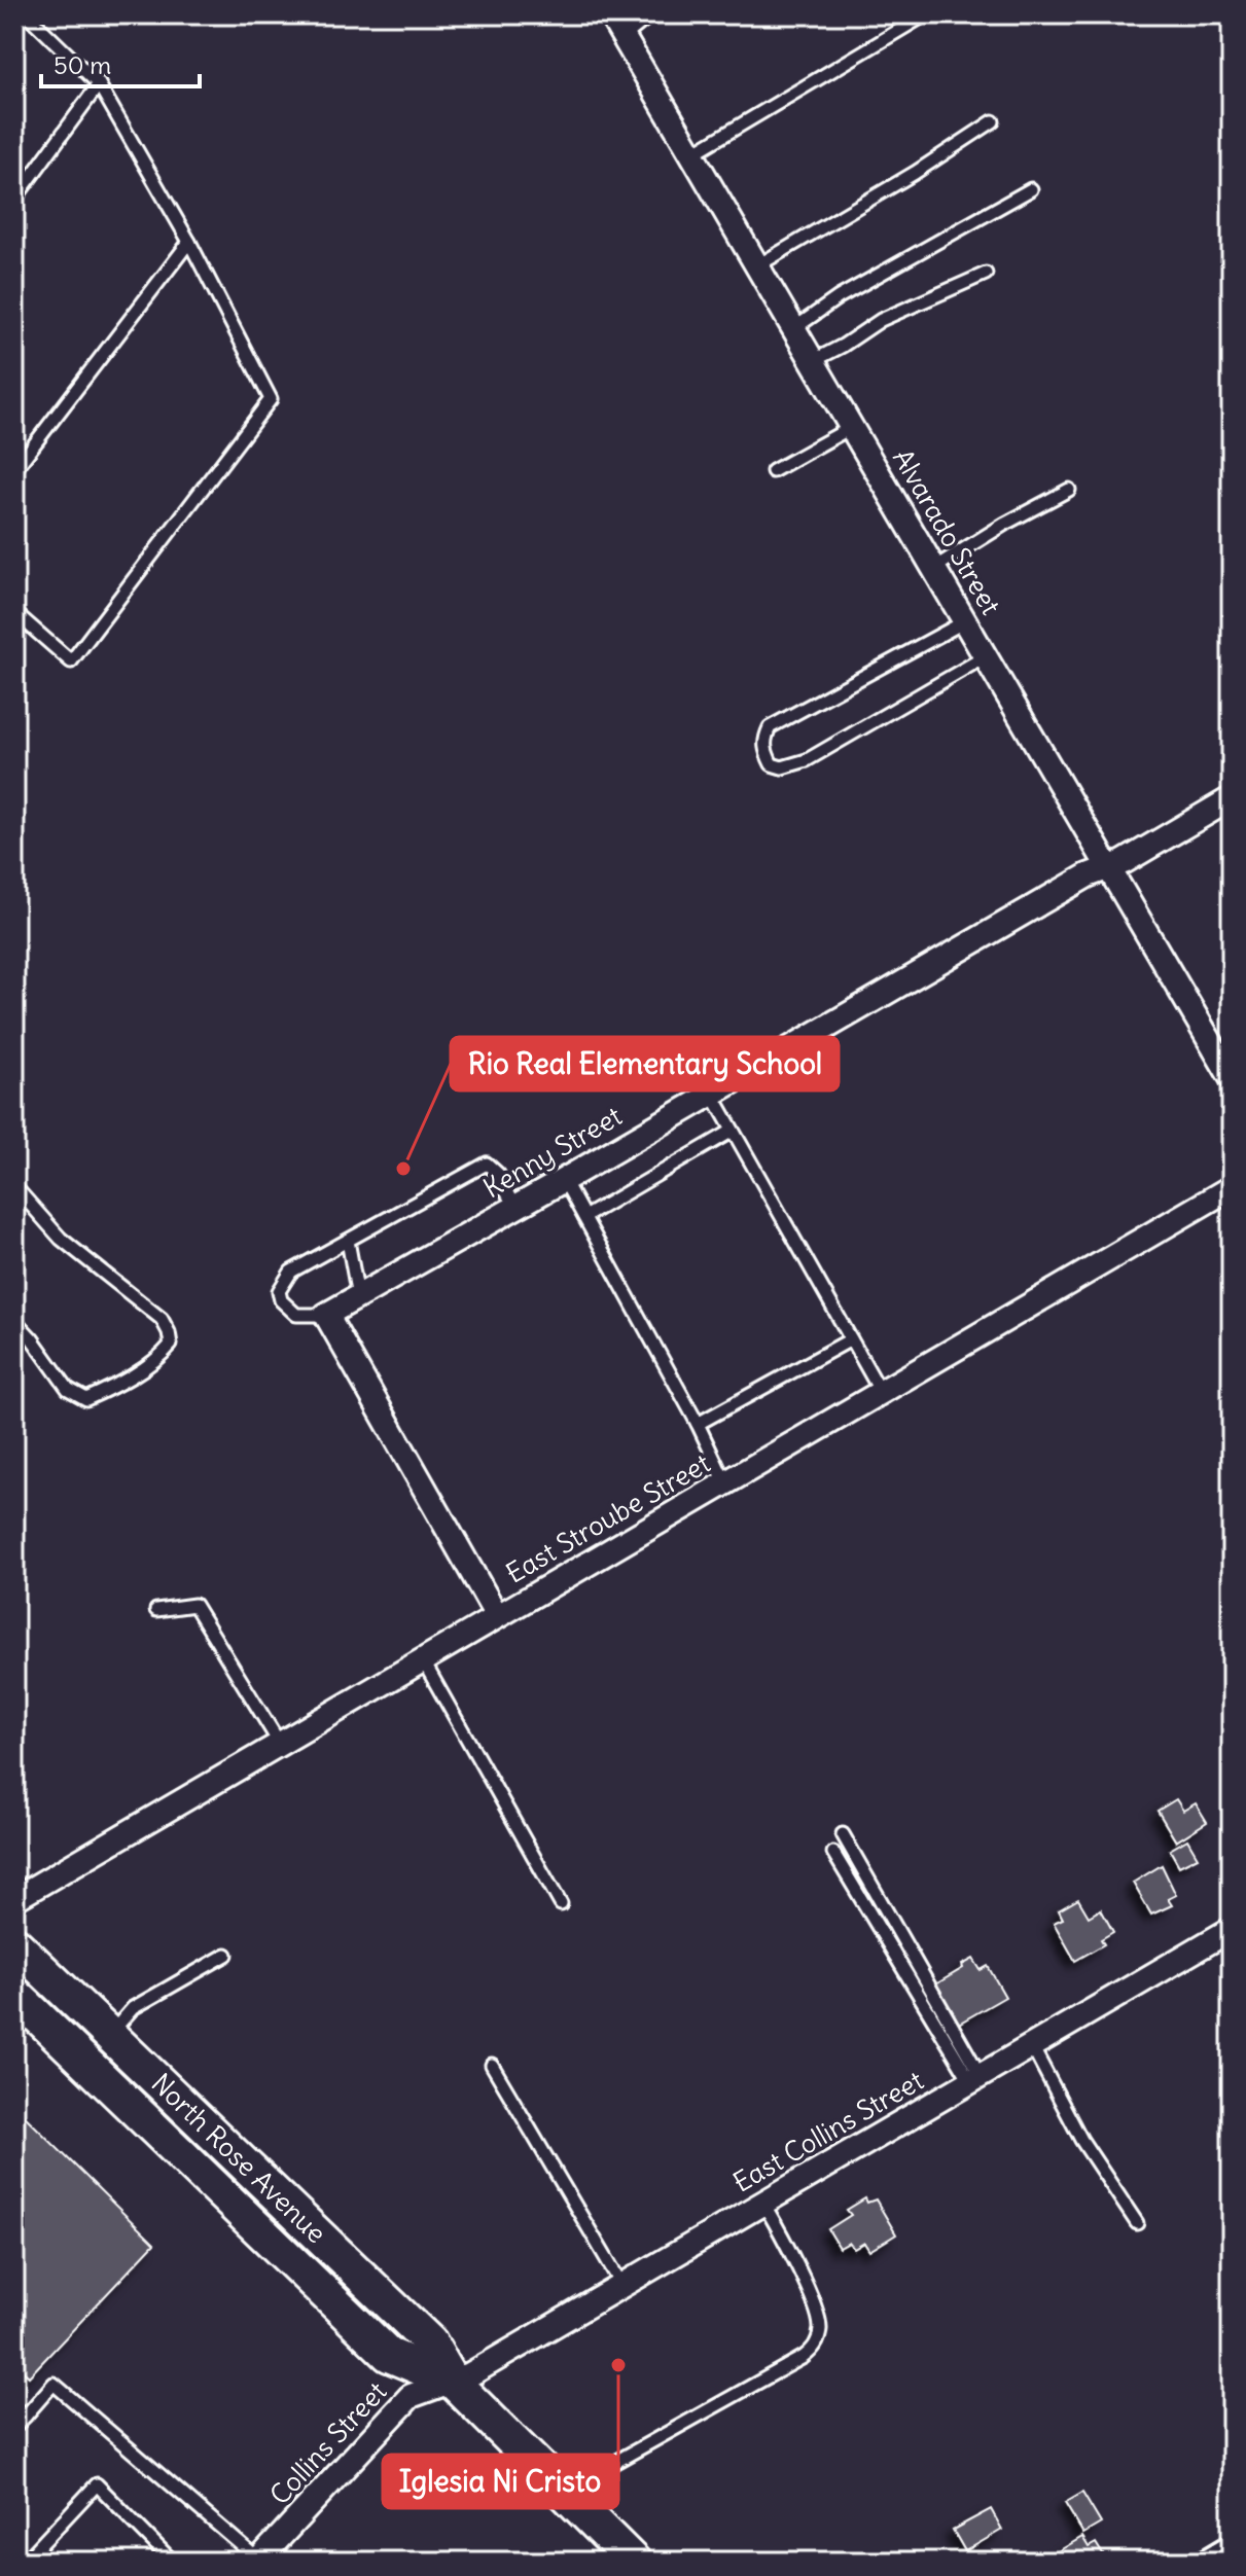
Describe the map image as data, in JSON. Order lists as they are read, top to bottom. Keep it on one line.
{"streets":{"main road":["North Rose Avenue"],"street":["Alvarado Street","Kenny Street","East Stroube Street","East Collins Street","Collins Street"]},"crossings":[["Alvarado Street","Kenny Street"],["East Collins Street","North Rose Avenue"],["East Collins Street","Collins Street"],["North Rose Avenue","Collins Street"]],"places":["Rio Real Elementary School","Iglesia Ni Cristo"],"scale_bar":"50 m"}
